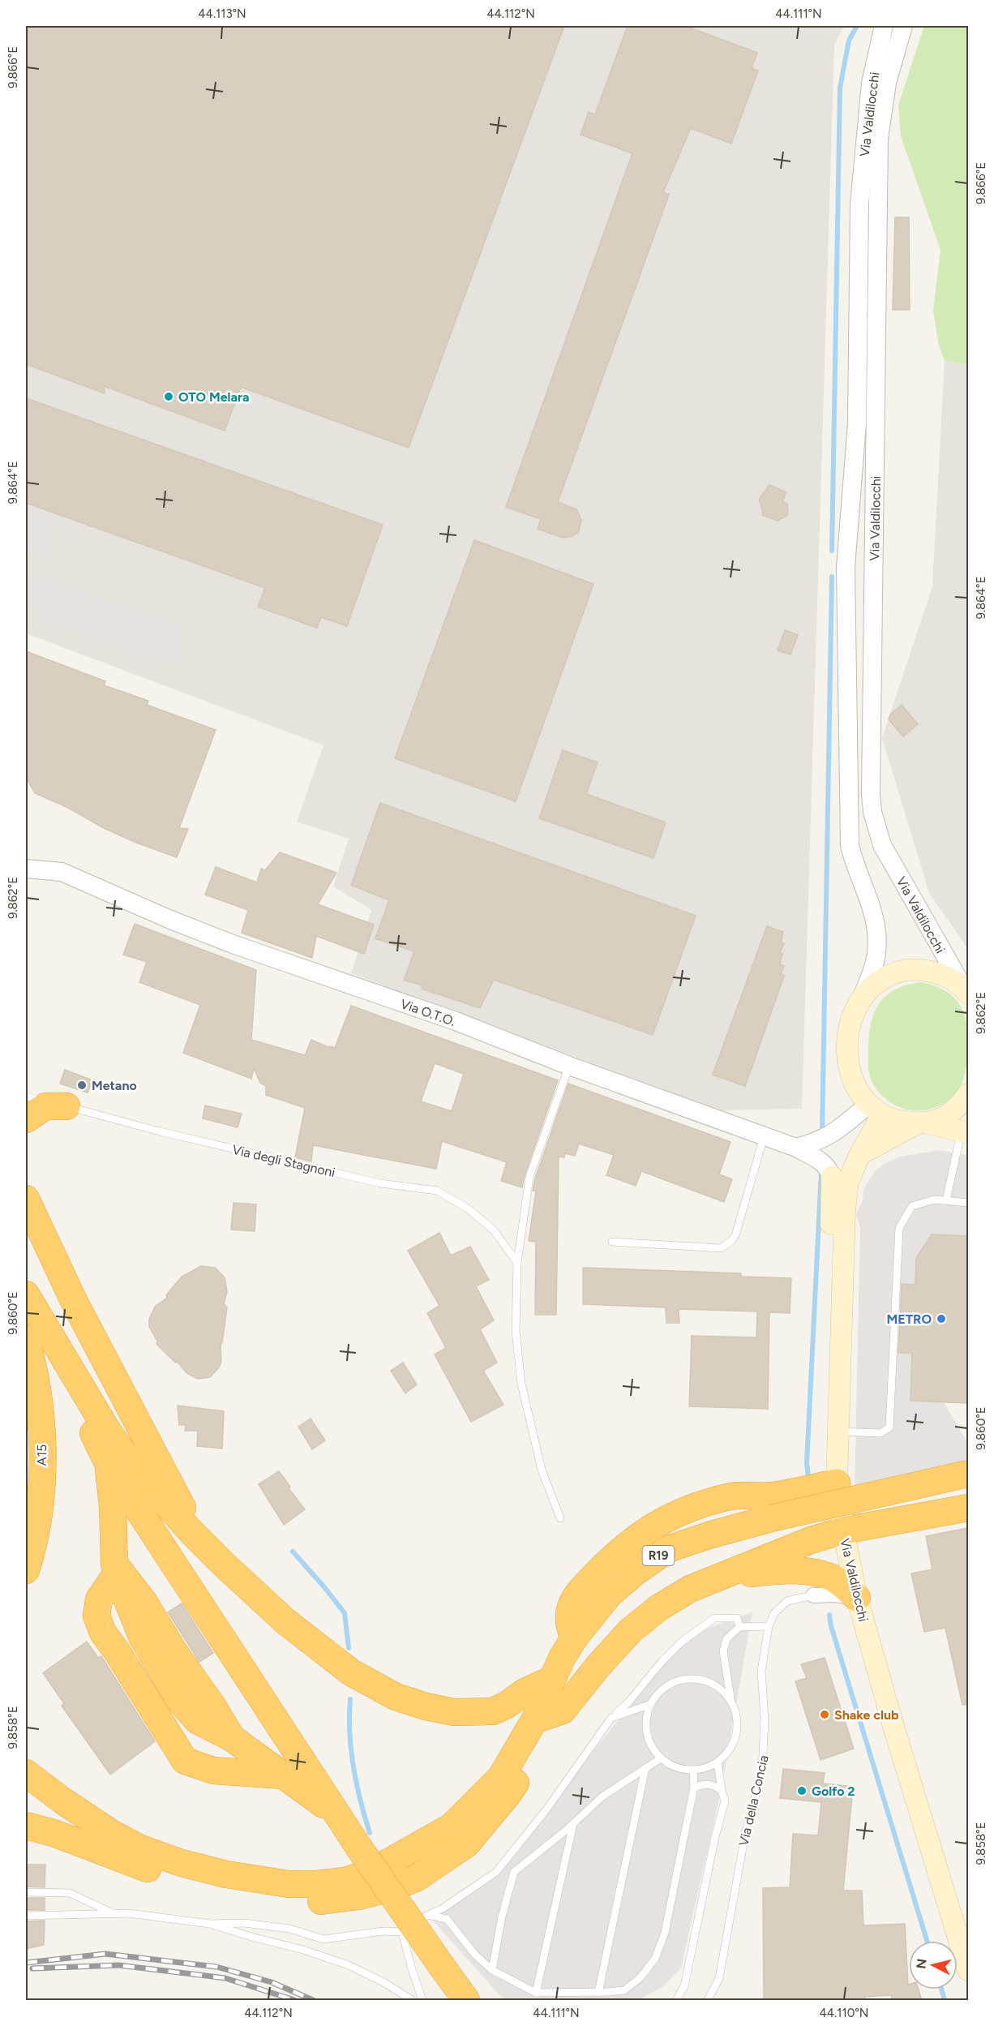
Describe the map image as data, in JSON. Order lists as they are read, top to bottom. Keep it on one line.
{"streets":{"highway":["A15","R19"],"main road":["Via Valdilocchi"],"street":["Via O.T.O."],"lane":["Via degli Stagnoni","Via della Concia"]},"crossings":[["Via Valdilocchi","Via O.T.O."]],"places":["OTO Melara","Metano","METRO","Shake club","Golfo 2"],"north":"left","coordinates":["44.113°N","44.112°N","44.111°N","9.866°E","9.864°E","9.862°E","9.860°E","9.858°E","44.110°N"]}
